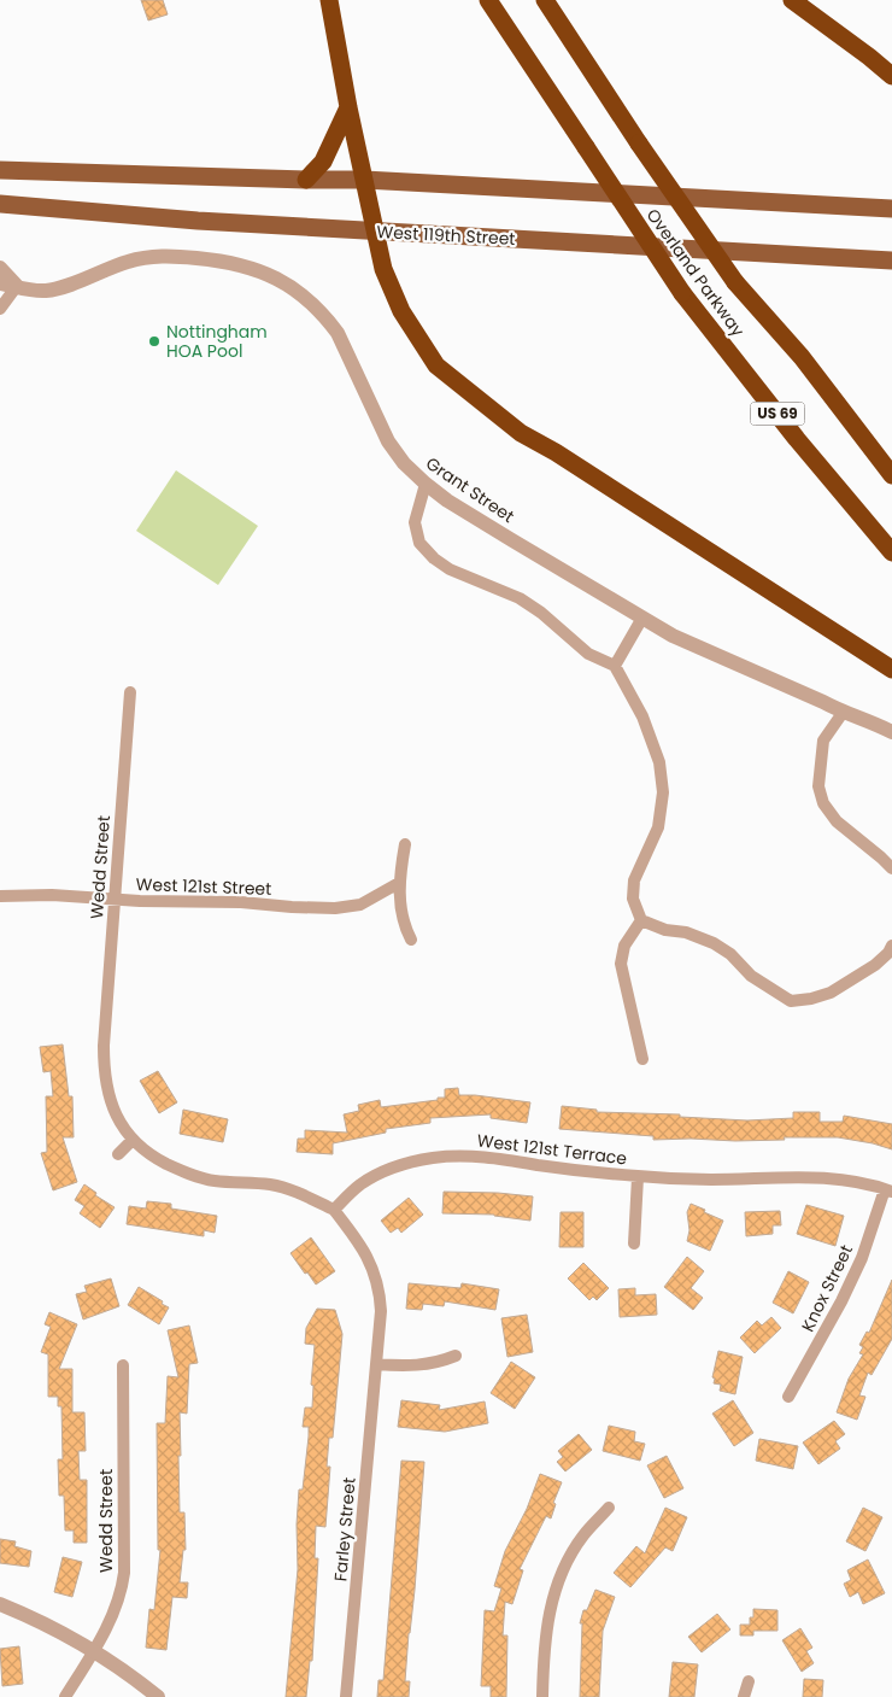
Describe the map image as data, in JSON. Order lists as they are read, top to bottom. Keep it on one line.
{"streets":{"highway":["Overland Parkway","US 69"],"main road":["West 119th Street"],"street":["Grant Street","Wedd Street","West 121st Street","West 121st Terrace","Knox Street","Farley Street"]},"crossings":[["Wedd Street","West 121st Street"],["West 121st Terrace","Knox Street"],["West 121st Terrace","Farley Street"]],"places":["Nottingham HOA Pool"]}
